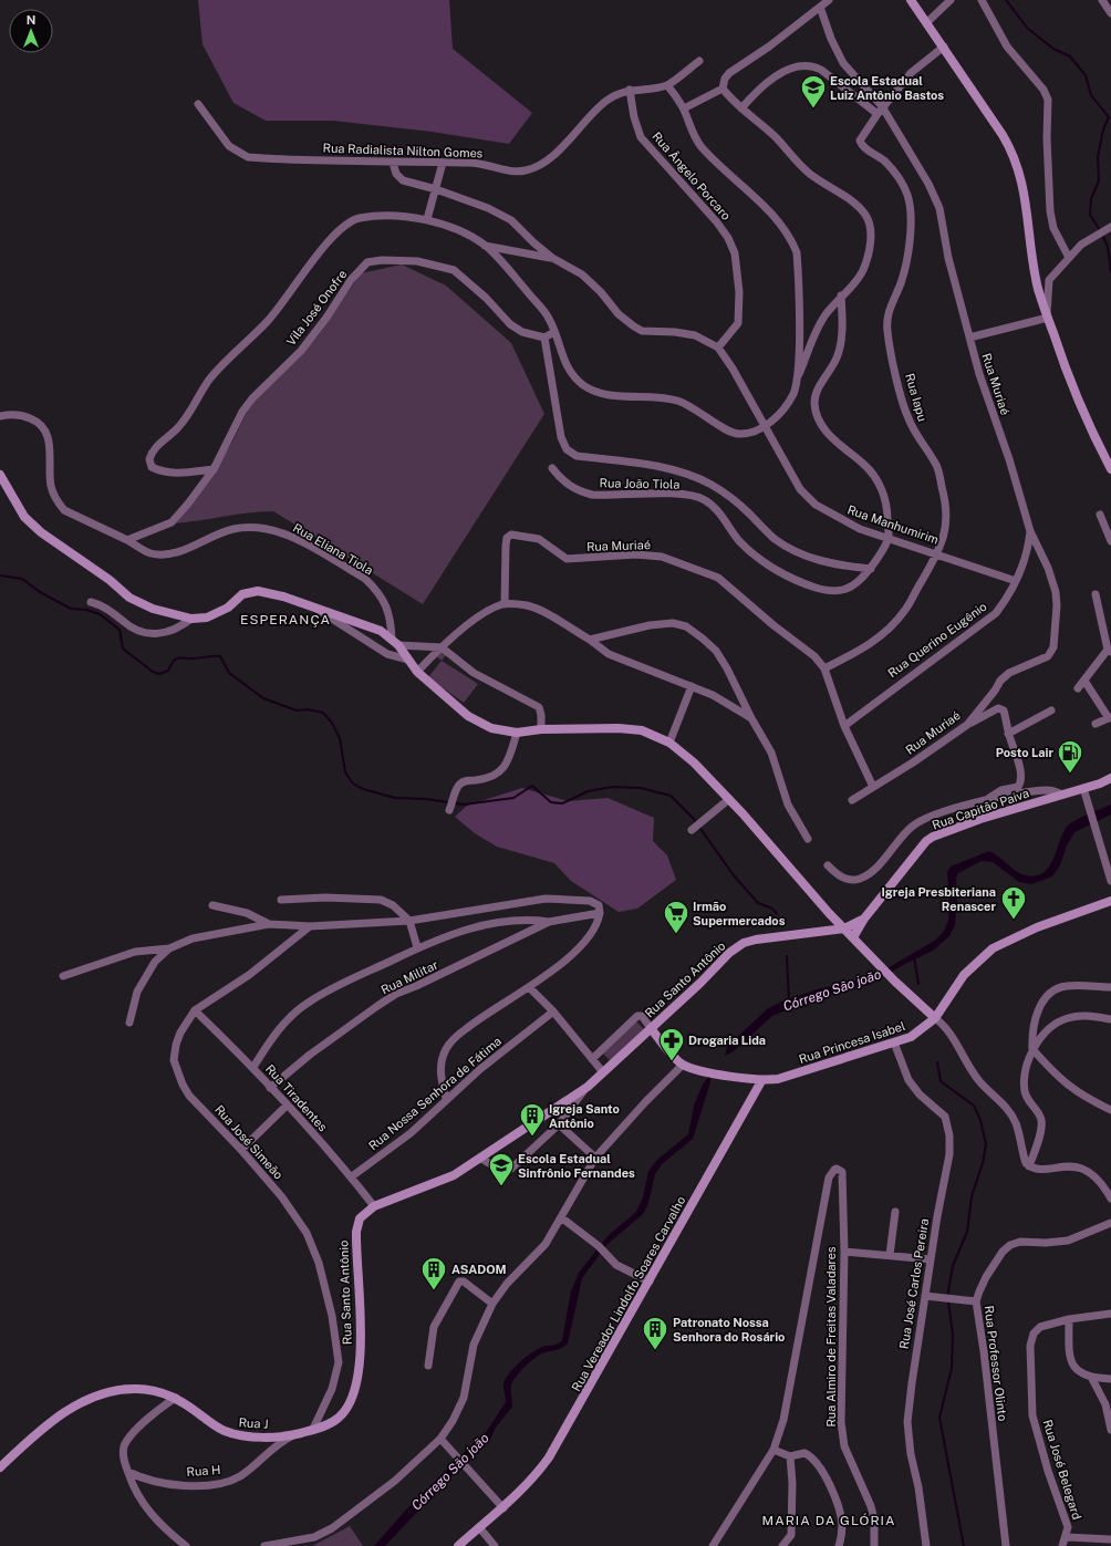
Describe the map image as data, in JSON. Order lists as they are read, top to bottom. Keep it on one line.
{"streets":{"street":["Rua Radialista Nilton Gomes","Rua Ângelo Porcaro","Vila José Onofre","Rua Muriaé","Rua Iapu","Rua João Tiola","Rua Manhumirim","Rua Eliana Tiola","Rua Querino Eugênio","Rua Capitão Paiva","Rua Militar","Rua Santo Antônio","Rua Princesa Isabel","Rua Nossa Senhora de Fátima","Rua Tiradentes","Rua José Simeão","Rua José Carlos Pereira","Rua Vereador Lindolfo Soares Carvalho","Rua Almiro de Freitas Valadares","Rua Professor Olinto","Rua J","Rua José Belegard","Rua H"]},"crossings":[["Rua Radialista Nilton Gomes","Rua Ângelo Porcaro"],["Rua Ângelo Porcaro","Rua Manhumirim"],["Vila José Onofre","Rua Eliana Tiola"],["Rua Muriaé","Rua Iapu"],["Rua Muriaé","Rua Querino Eugênio"],["Rua Iapu","Rua Manhumirim"],["Rua João Tiola","Rua Manhumirim"],["Rua Manhumirim","Rua Querino Eugênio"],["Rua Militar","Rua Tiradentes"],["Rua Santo Antônio","Rua Tiradentes"],["Rua Santo Antônio","Rua José Simeão"],["Rua Santo Antônio","Rua J"],["Rua Princesa Isabel","Rua José Carlos Pereira"],["Rua Princesa Isabel","Rua Vereador Lindolfo Soares Carvalho"],["Rua Nossa Senhora de Fátima","Rua Tiradentes"],["Rua Tiradentes","Rua José Simeão"],["Rua José Simeão","Rua J"],["Rua J","Rua H"]],"districts":["ESPERANÇA","MARIA DA GLÓRIA"],"water":["Córrego São joão"],"places":{"school or university":["Escola Estadual Luiz Antônio Bastos","Escola Estadual Sinfrônio Fernandes"],"fuel station":["Posto Lair"],"church":["Igreja Presbiteriana Renascer"],"supermarket":["Irmão Supermercados"],"pharmacy":["Drogaria Lida"],"building":["Igreja Santo Antônio","ASADOM","Patronato Nossa Senhora do Rosário"]},"north":"top"}
